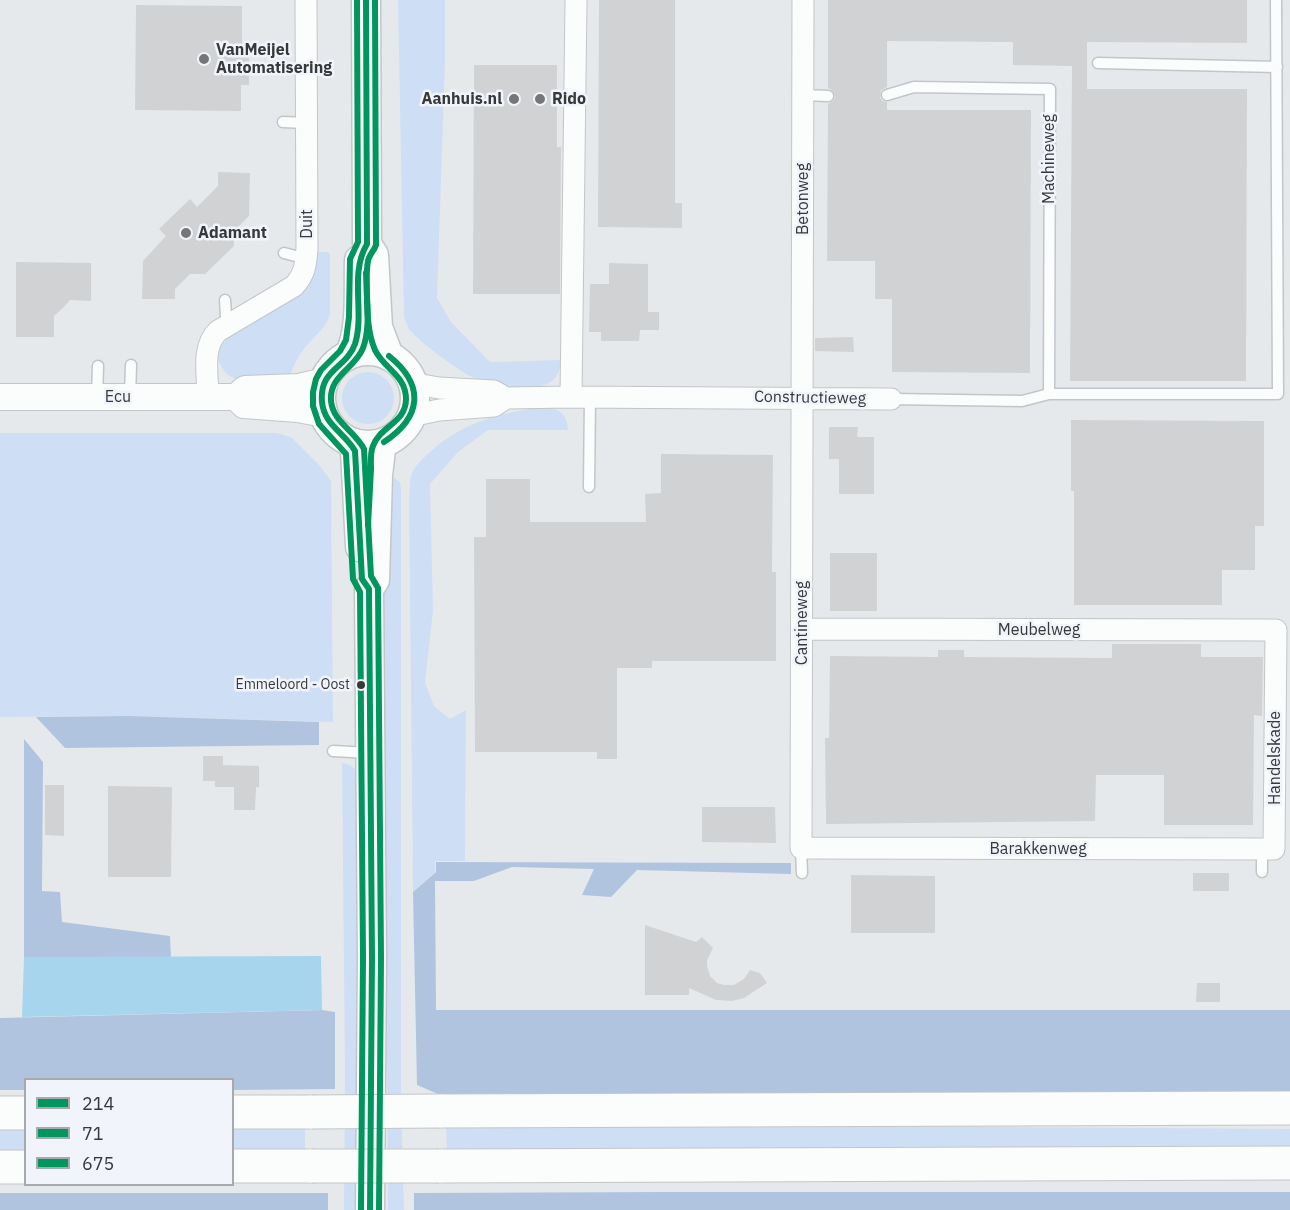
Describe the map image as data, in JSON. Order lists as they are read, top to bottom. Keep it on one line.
{"streets":{"street":["Betonweg","Duit","Ecu","Constructieweg","Cantineweg","Meubelweg","Handelskade","Barakkenweg"],"lane":["Machineweg"]},"crossings":[["Machineweg","Constructieweg"],["Betonweg","Constructieweg"],["Betonweg","Cantineweg"],["Duit","Ecu"],["Ecu","Constructieweg"],["Constructieweg","Cantineweg"],["Cantineweg","Meubelweg"],["Cantineweg","Barakkenweg"],["Meubelweg","Handelskade"],["Handelskade","Barakkenweg"]],"places":["VanMeijel Automatisering","Aanhuis.nl","Rido","Adamant","Emmeloord - Oost"],"lines":["transit line 214","transit line 71","transit line 675"],"legend":["214","71","675"]}
